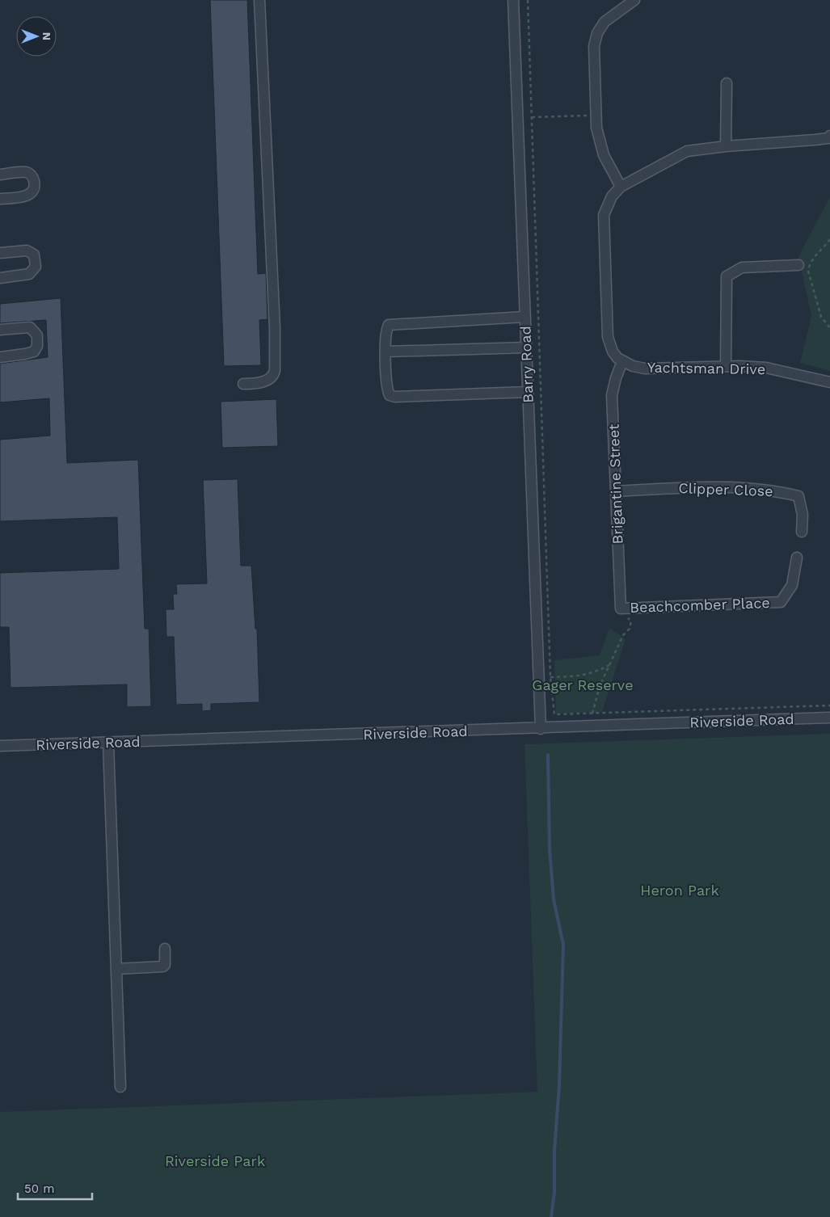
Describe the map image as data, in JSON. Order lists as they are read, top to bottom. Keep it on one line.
{"streets":{"street":["Barry Road","Yachtsman Drive","Brigantine Street","Clipper Close","Beachcomber Place","Riverside Road"]},"crossings":[["Barry Road","Riverside Road"],["Yachtsman Drive","Brigantine Street"],["Brigantine Street","Clipper Close"],["Brigantine Street","Beachcomber Place"]],"parks":["Gager Reserve","Heron Park","Riverside Park"],"scale_bar":"50 m","north":"right"}
